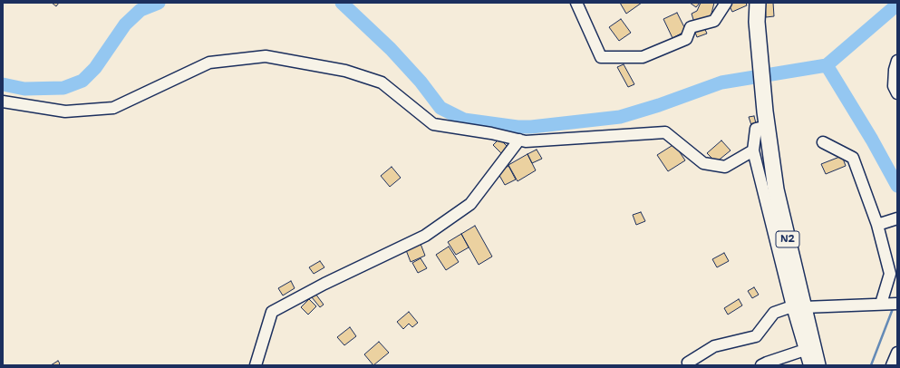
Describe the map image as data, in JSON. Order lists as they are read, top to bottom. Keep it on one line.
{"streets":{"highway":["N2"]}}
